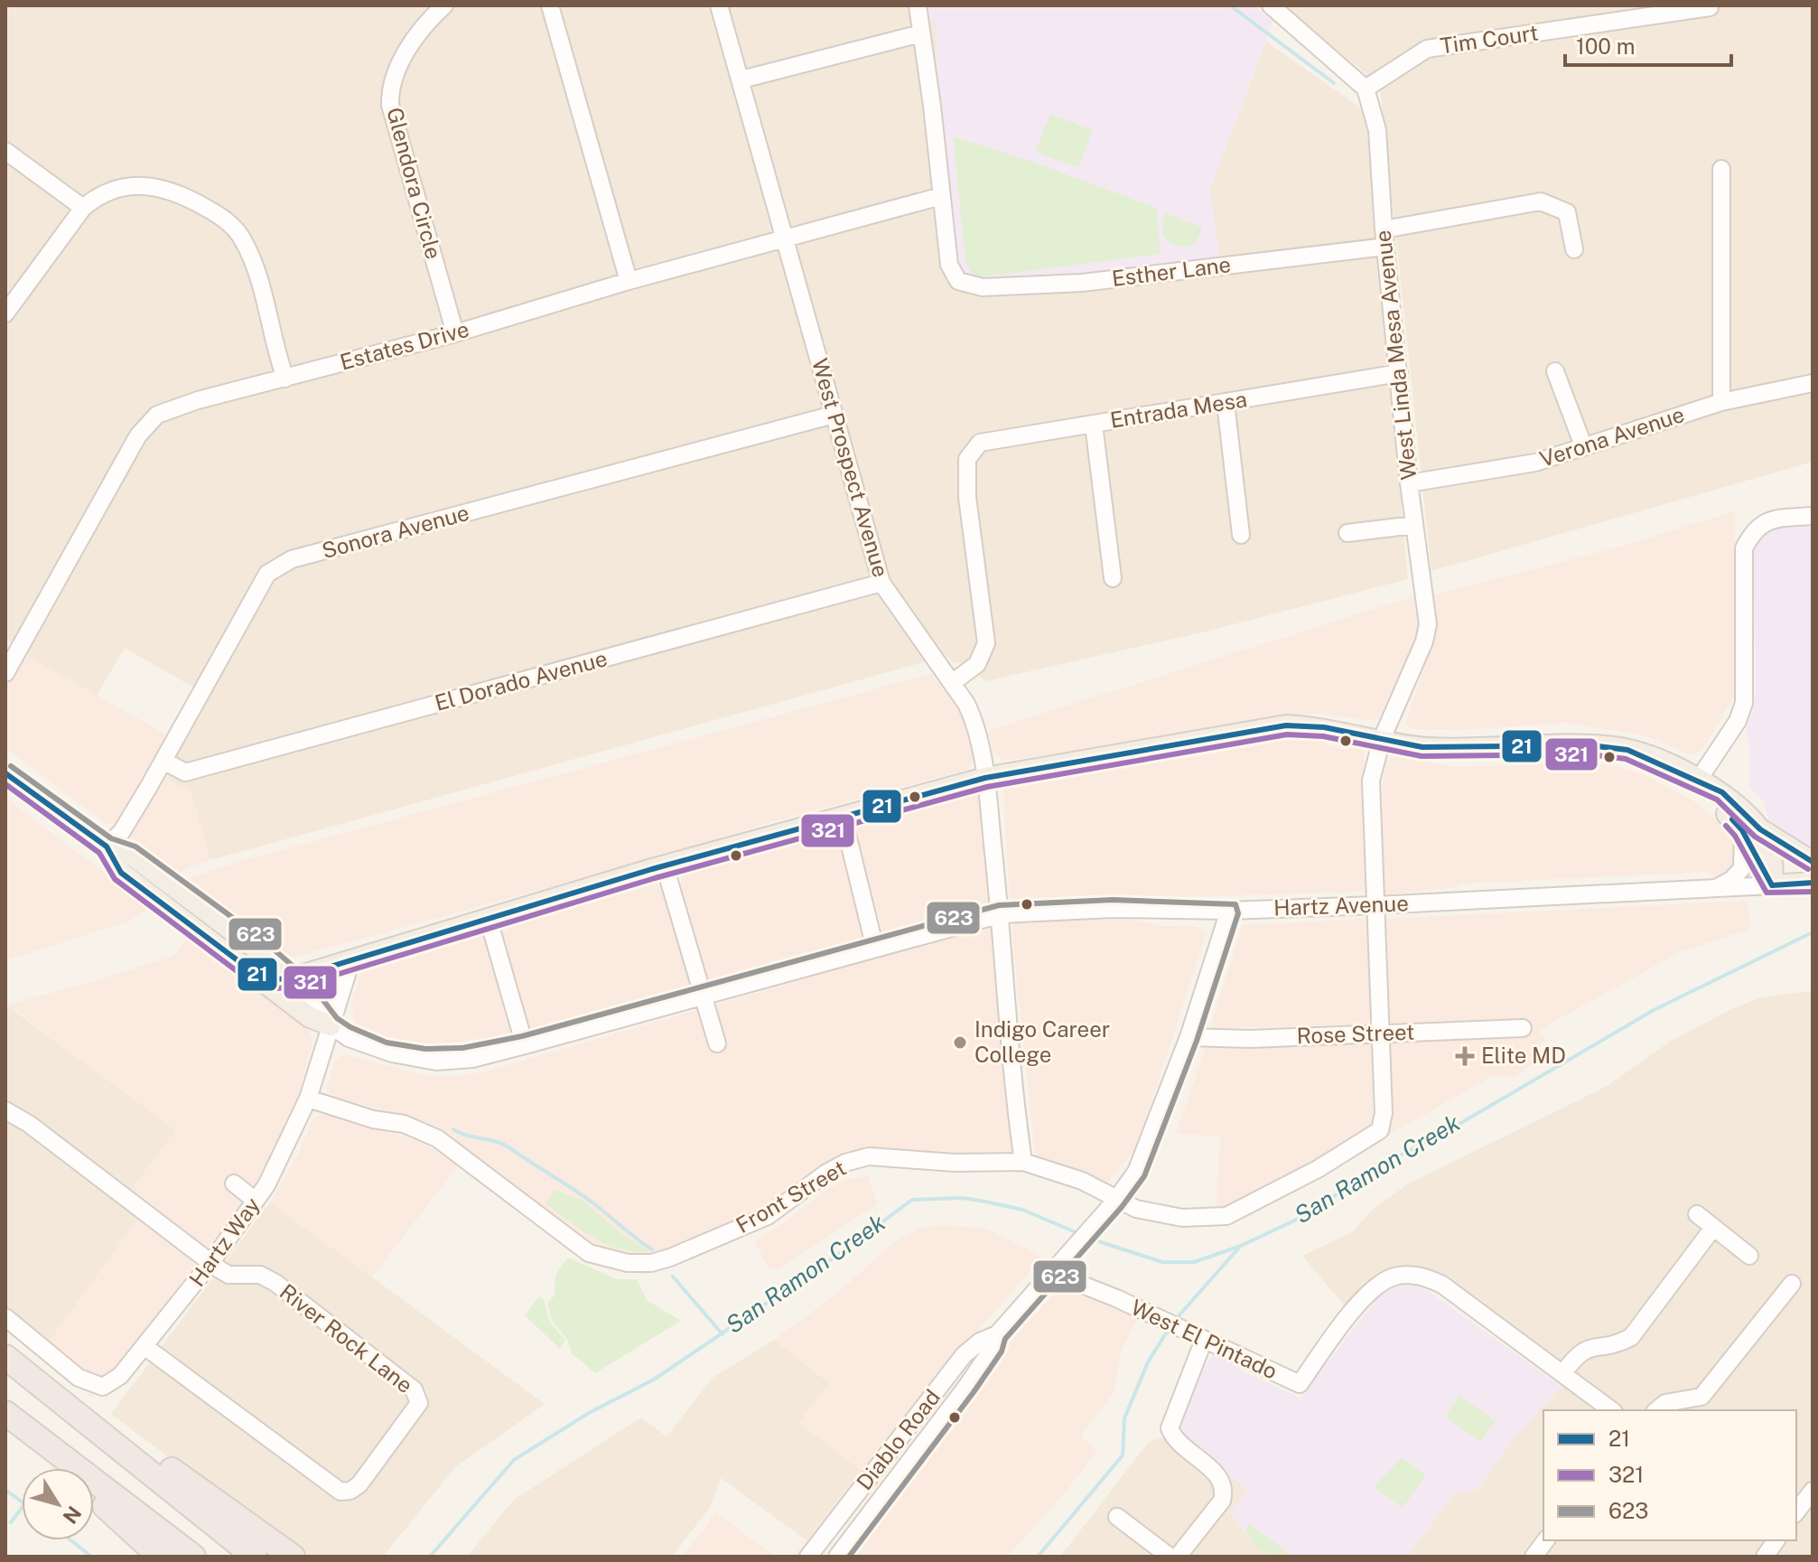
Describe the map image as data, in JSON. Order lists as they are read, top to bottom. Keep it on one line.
{"streets":{"street":["Tim Court","Glendora Circle","Esther Lane","Estates Drive","West Linda Mesa Avenue","Entrada Mesa","Verona Avenue","West Prospect Avenue","Sonora Avenue","El Dorado Avenue","Hartz Avenue","Rose Street","Front Street","Hartz Way","River Rock Lane","West El Pintado","Diablo Road"]},"crossings":[["Tim Court","West Linda Mesa Avenue"],["Glendora Circle","Estates Drive"],["Esther Lane","Estates Drive"],["Esther Lane","West Linda Mesa Avenue"],["Estates Drive","West Prospect Avenue"],["West Linda Mesa Avenue","Entrada Mesa"],["West Linda Mesa Avenue","Verona Avenue"],["West Linda Mesa Avenue","Hartz Avenue"],["West Linda Mesa Avenue","Rose Street"],["West Linda Mesa Avenue","Front Street"],["Entrada Mesa","West Prospect Avenue"],["West Prospect Avenue","Sonora Avenue"],["West Prospect Avenue","El Dorado Avenue"],["West Prospect Avenue","Hartz Avenue"],["West Prospect Avenue","Front Street"],["Sonora Avenue","El Dorado Avenue"],["Hartz Avenue","Hartz Way"],["Hartz Avenue","Diablo Road"],["Rose Street","Diablo Road"],["Front Street","Hartz Way"],["Front Street","Diablo Road"],["Hartz Way","River Rock Lane"],["West El Pintado","Diablo Road"]],"water":["San Ramon Creek"],"places":{"other":["Indigo Career College"],"health":["Elite MD"]},"lines":["transit line 21","transit line 321","transit line 623"],"legend":["21","321","623"],"scale_bar":"100 m","north":"bottom right"}
